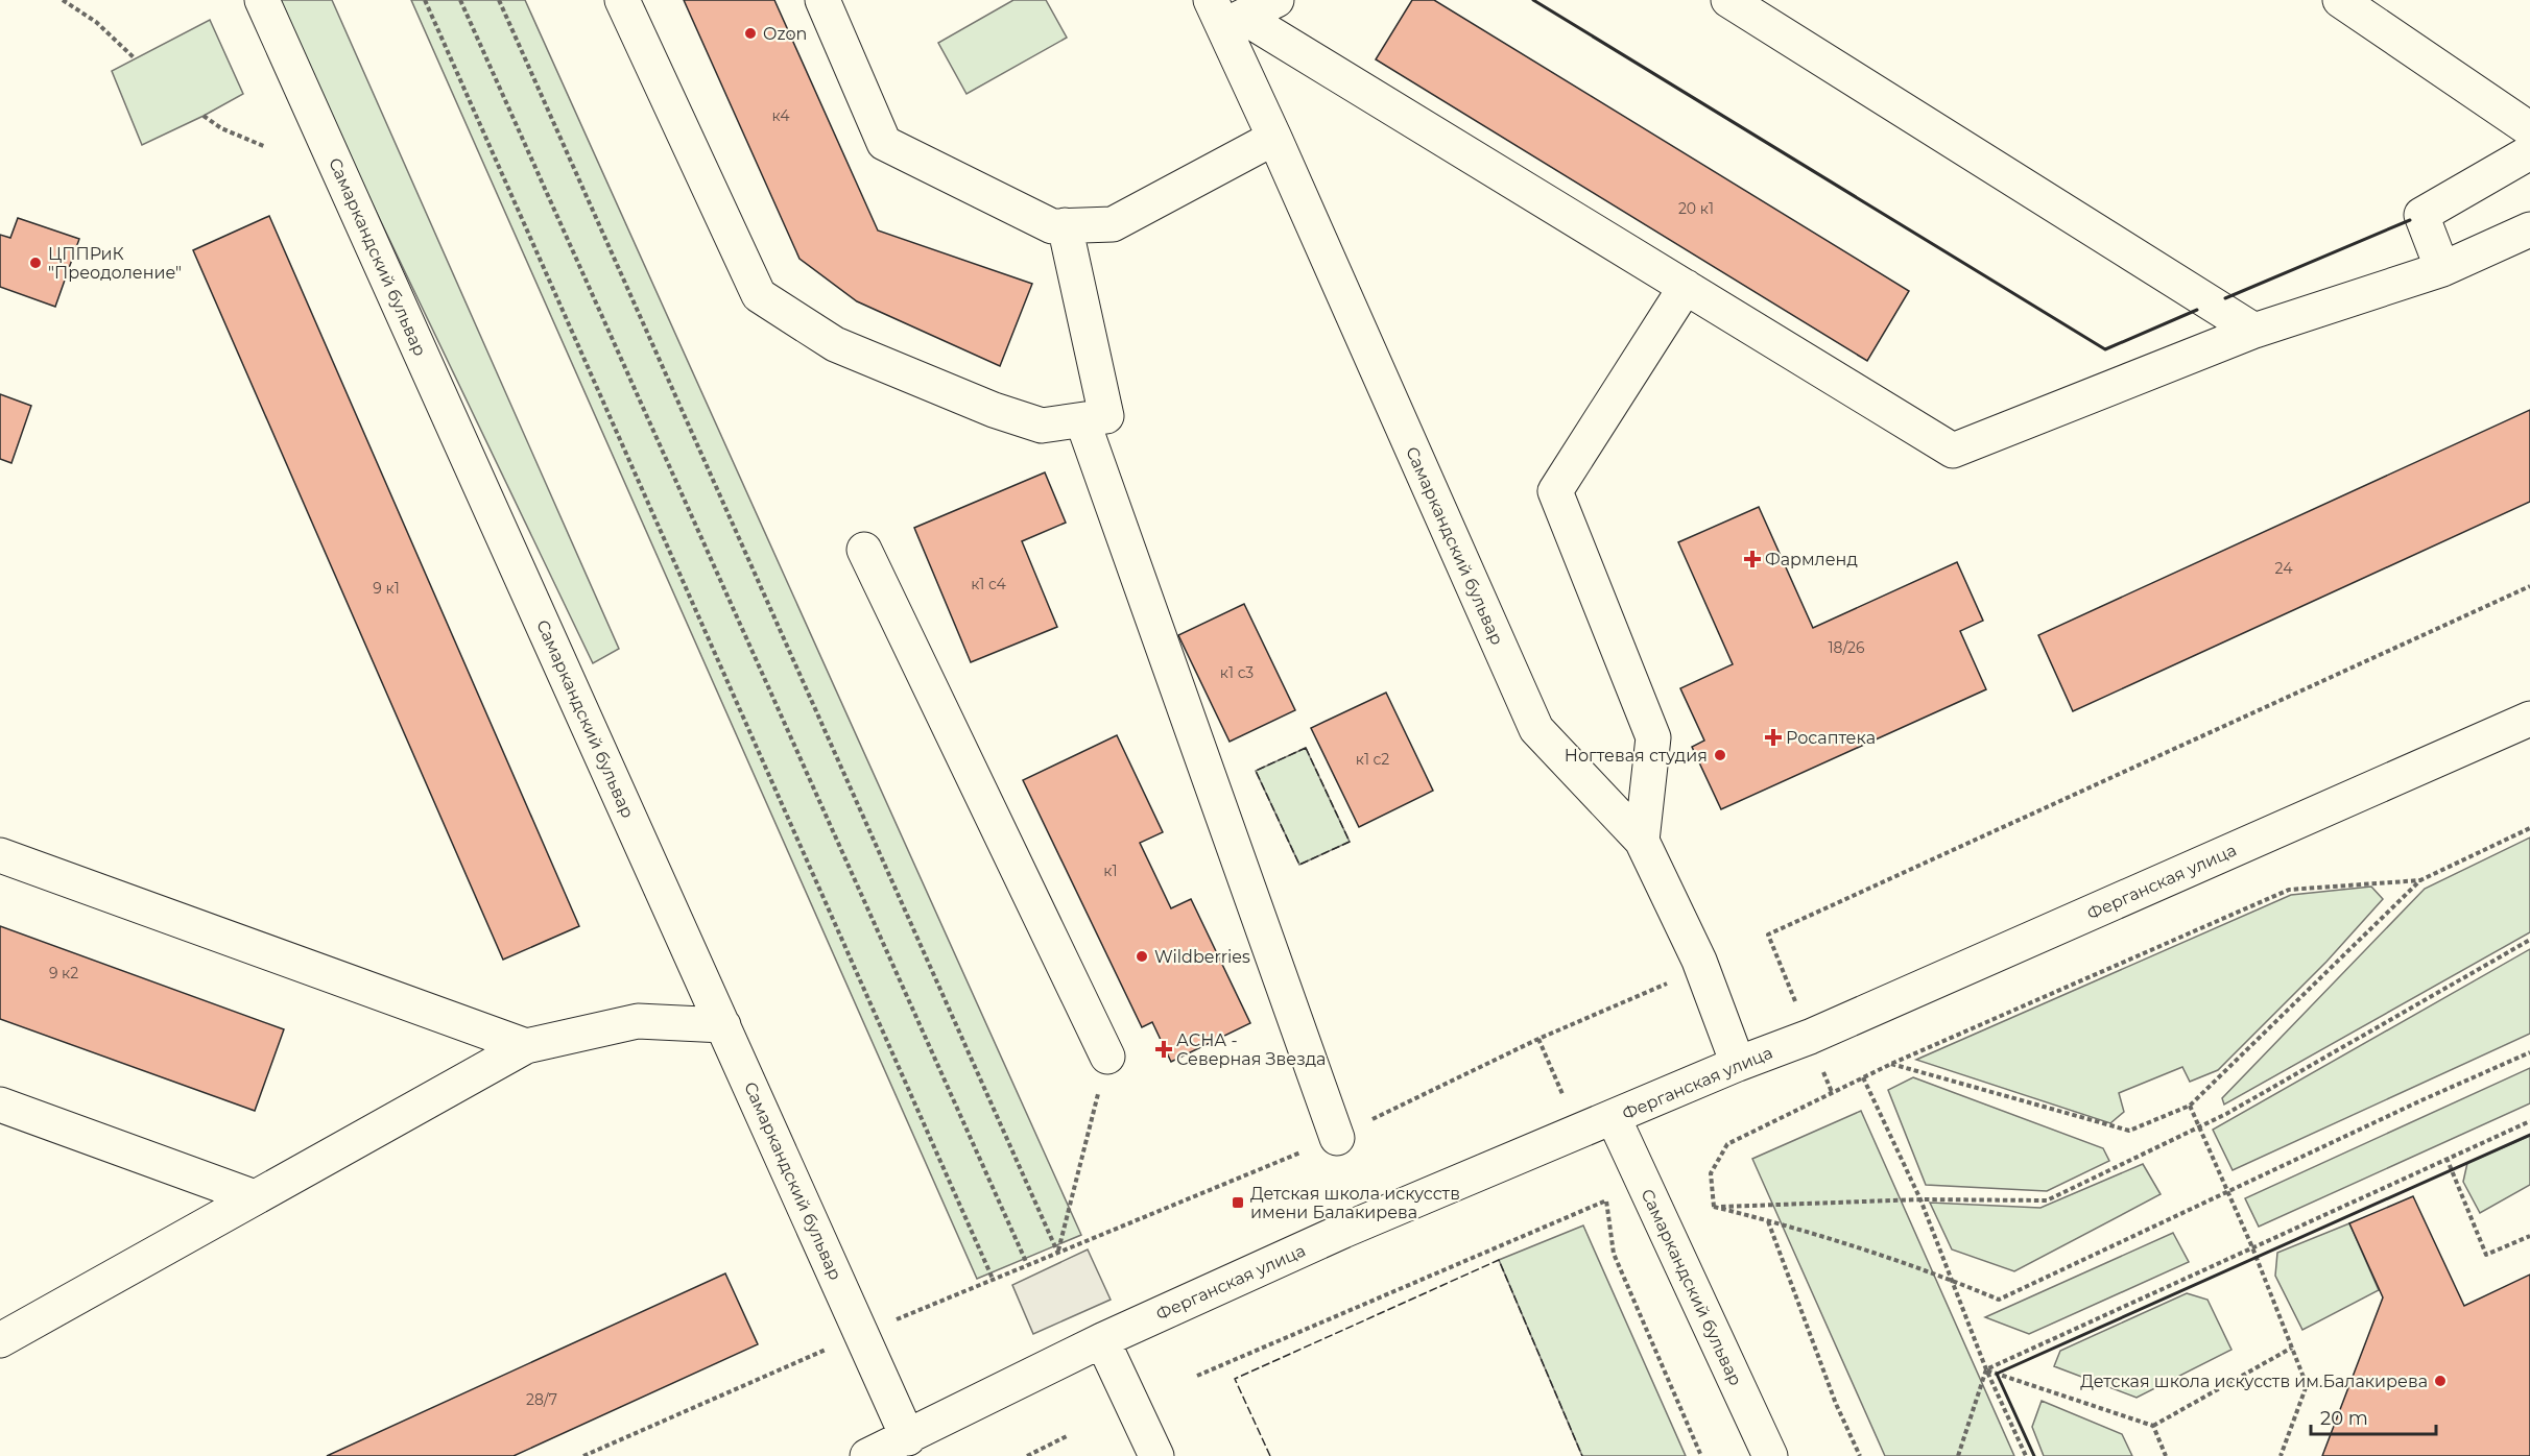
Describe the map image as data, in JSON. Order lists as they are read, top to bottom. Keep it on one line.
{"streets":{"street":["Самаркандский бульвар","Ферганская улица"]},"crossings":[["Самаркандский бульвар","Ферганская улица"]],"places":{"other":["Ozon","ЦППРиК \"Преодоление\"","Ногтевая студия","Wildberries","Детская школа искусств им.Балакирева"],"health":["Фармленд","Росаптека","АСНА - Северная Звезда"],"transit":["Детская школа искусств имени Балакирева"]},"house_numbers":["к4","20 к1","24","к1 с4","9 к1","18/26","к1 с3","к1 с2","к1","9 к2","28/7"],"scale_bar":"20 m"}
